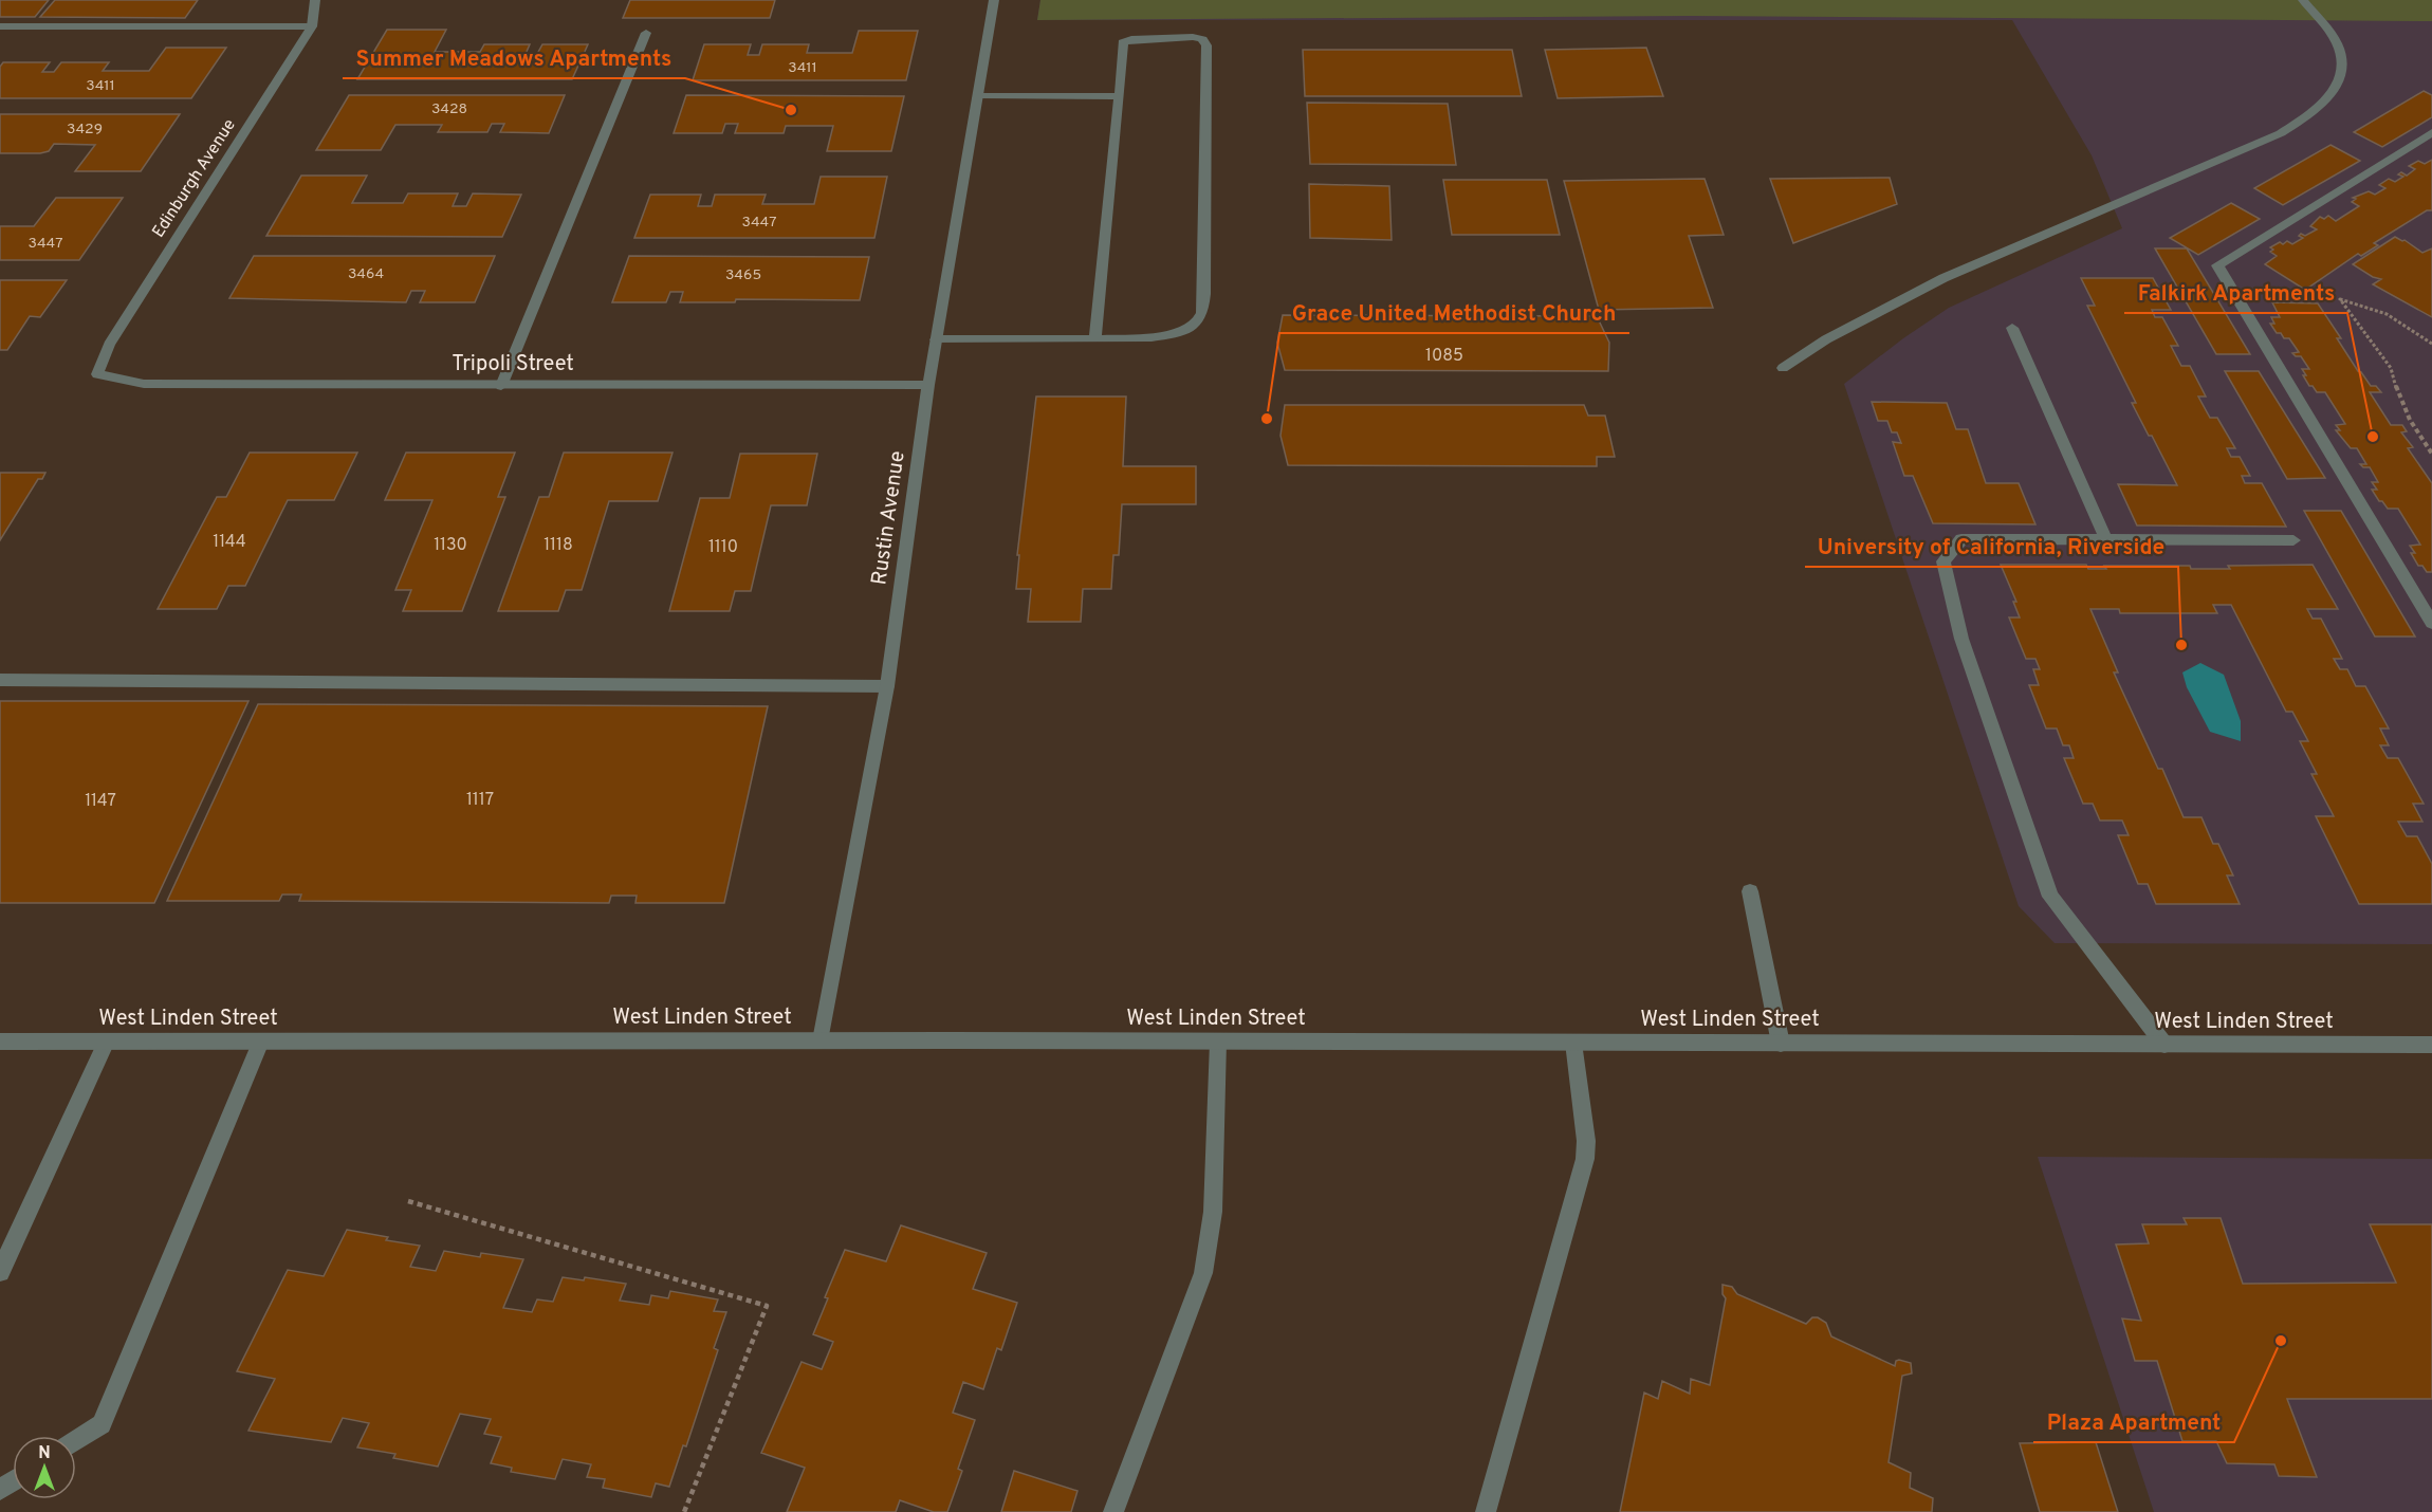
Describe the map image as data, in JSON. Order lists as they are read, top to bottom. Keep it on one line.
{"streets":{"street":["Edinburgh Avenue","Tripoli Street","Rustin Avenue","West Linden Street"]},"crossings":[["Edinburgh Avenue","Tripoli Street"],["Tripoli Street","Rustin Avenue"],["Rustin Avenue","West Linden Street"]],"places":["Summer Meadows Apartments","Grace United Methodist Church","Falkirk Apartments","University of California, Riverside","Plaza Apartment"],"house_numbers":["3411","3411","3428","3429","3447","3447","3464","3465","1085","1144","1130","1118","1110","1117","1147"],"north":"top"}
